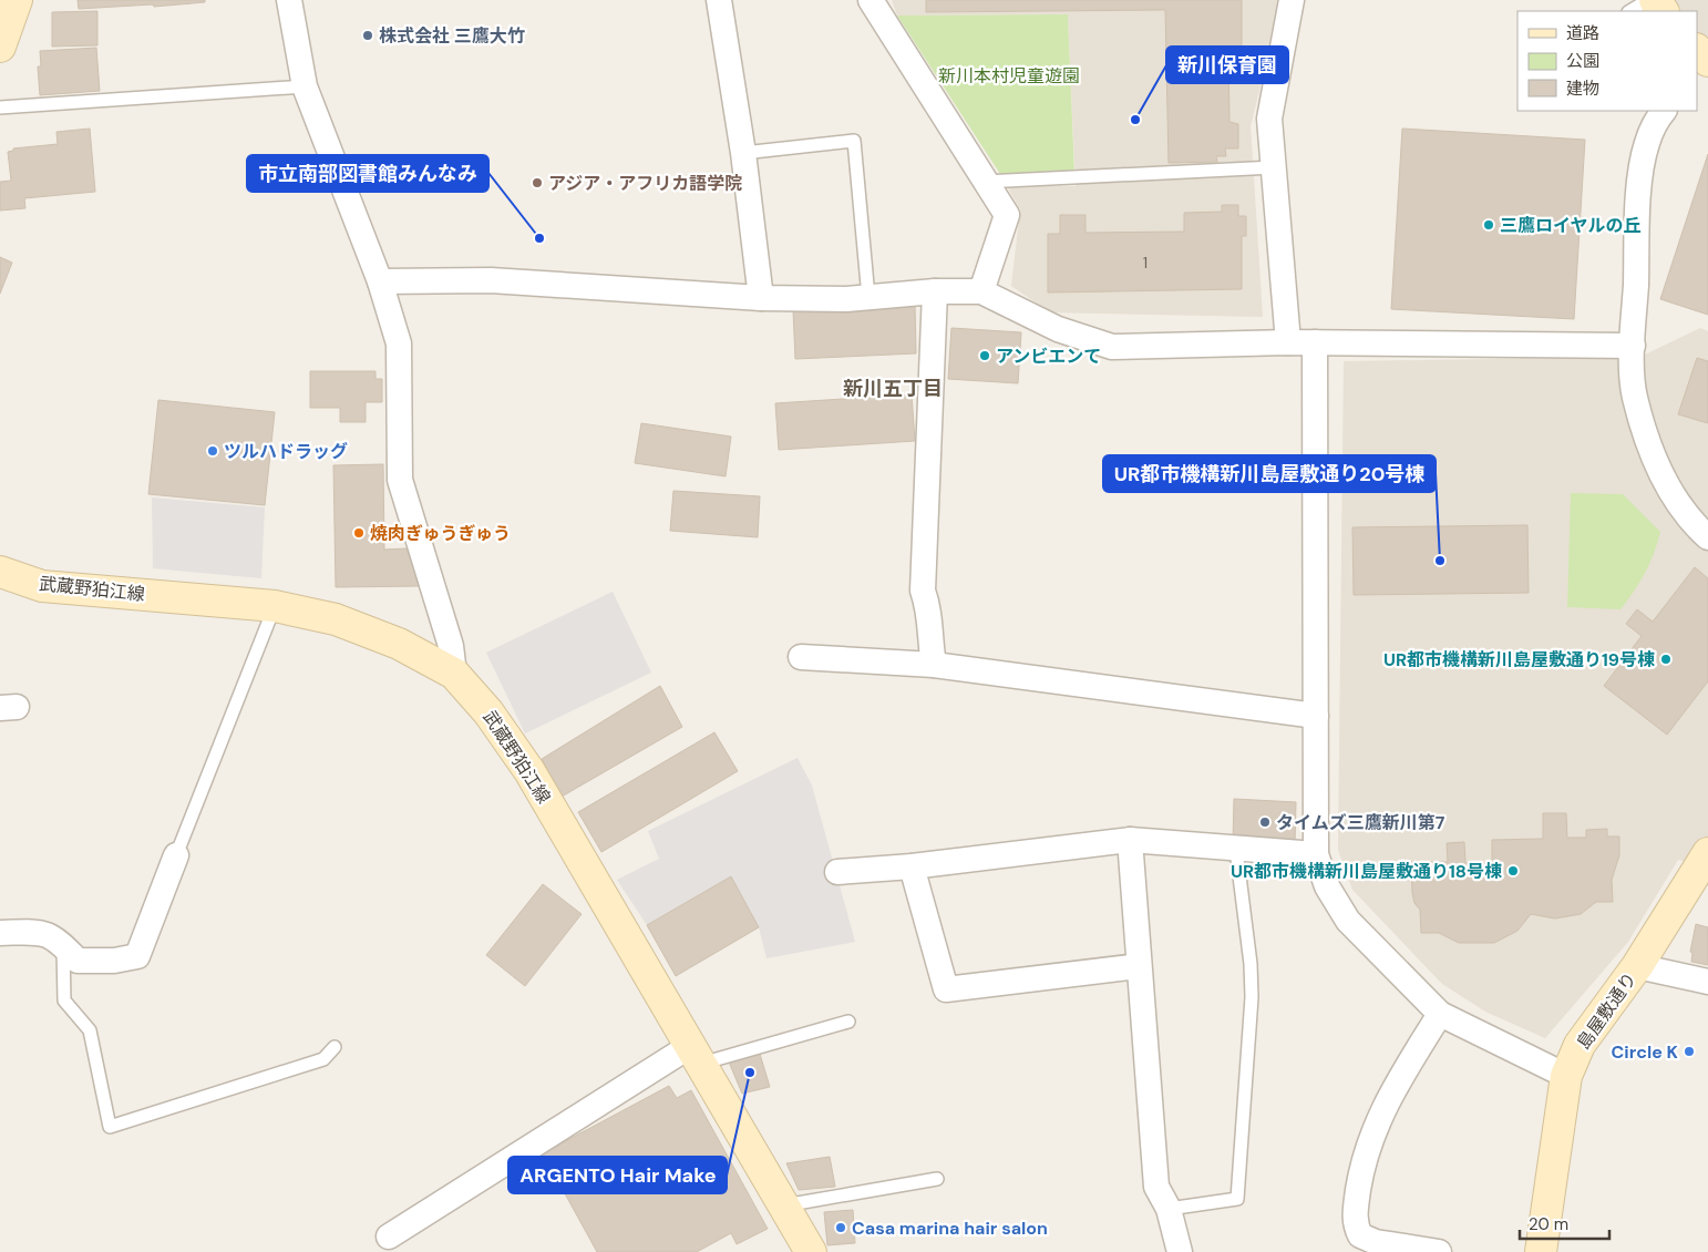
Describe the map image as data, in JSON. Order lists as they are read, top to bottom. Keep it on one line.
{"streets":{"main road":["武蔵野狛江線","島屋敷通り"]},"districts":["新川五丁目"],"parks":["新川本村児童遊園"],"places":["株式会社 三鷹大竹","新川保育園","アジア・アフリカ語学院","三鷹ロイヤルの丘","市立南部図書館みんなみ","アンビエンて","ツルハドラッグ","焼肉ぎゅうぎゅう","UR都市機構新川島屋敷通り20号棟","UR都市機構新川島屋敷通り19号棟","タイムズ三鷹新川第7","UR都市機構新川島屋敷通り18号棟","Circle K","ARGENTO Hair Make","Casa marina hair salon"],"house_numbers":["1"],"legend":["道路","公園","建物"],"scale_bar":"20 m"}
